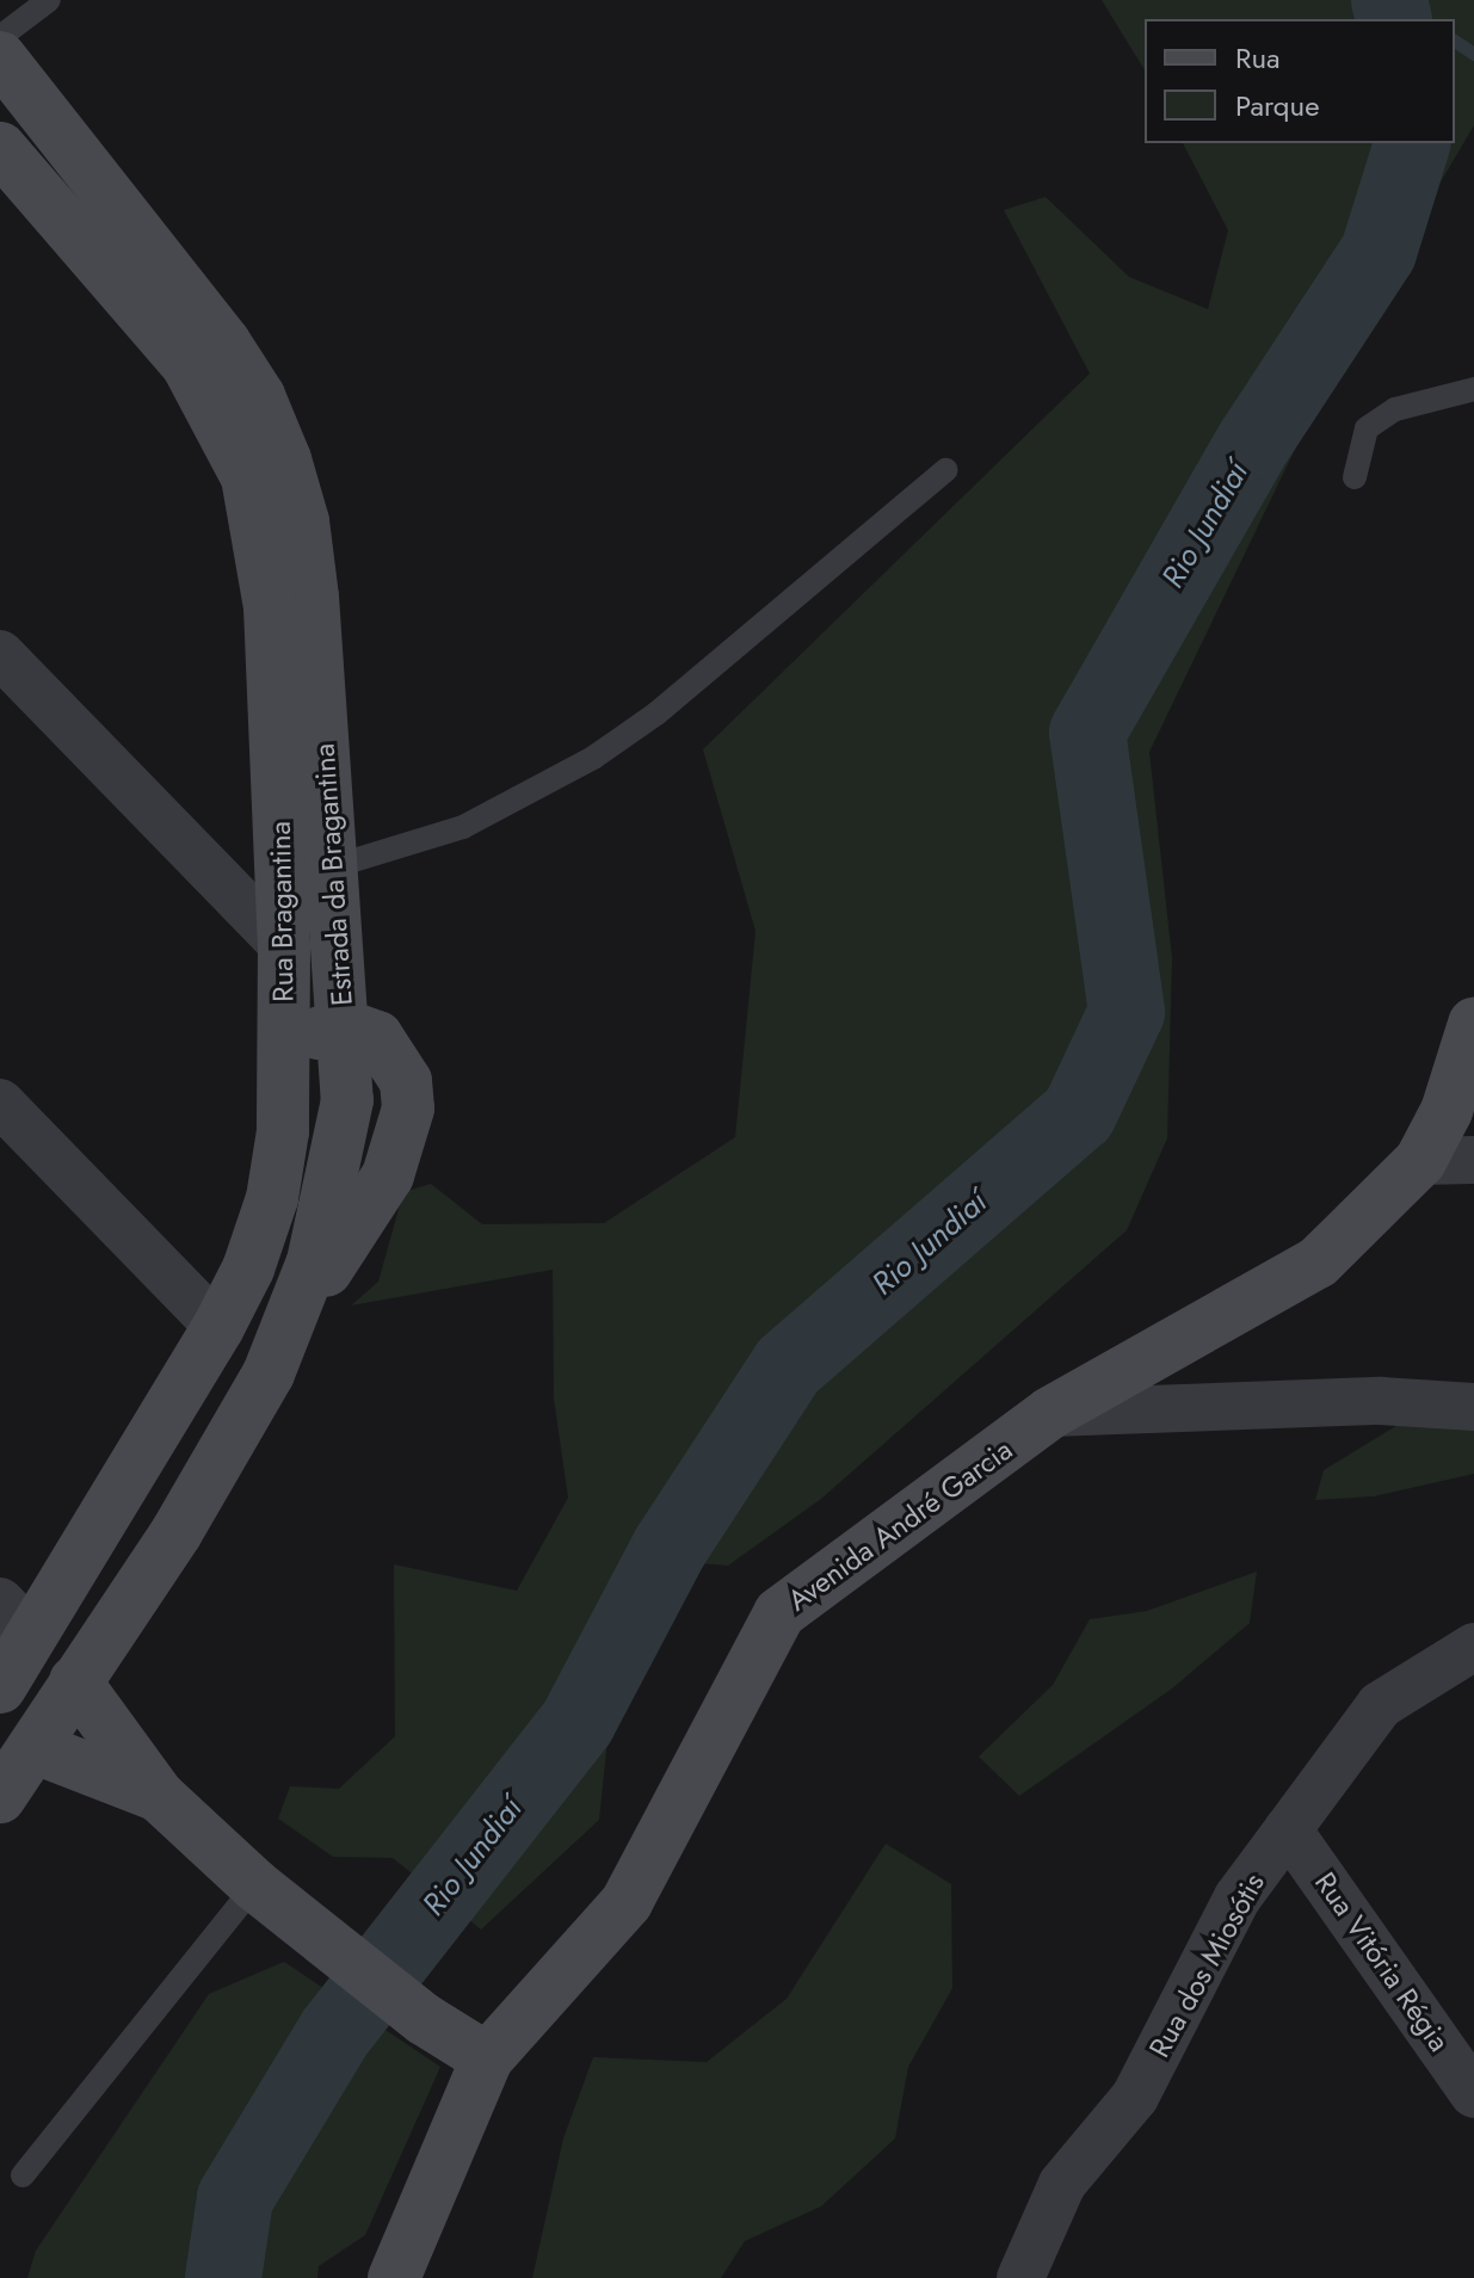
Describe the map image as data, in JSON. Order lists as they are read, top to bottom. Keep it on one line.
{"streets":{"main road":["Estrada da Bragantina","Rua Bragantina","Avenida André Garcia"],"street":["Rua Vitória Régia","Rua dos Miosótis"]},"crossings":[["Rua Vitória Régia","Rua dos Miosótis"]],"water":["Rio Jundiaí"],"legend":["Rua","Parque"]}
